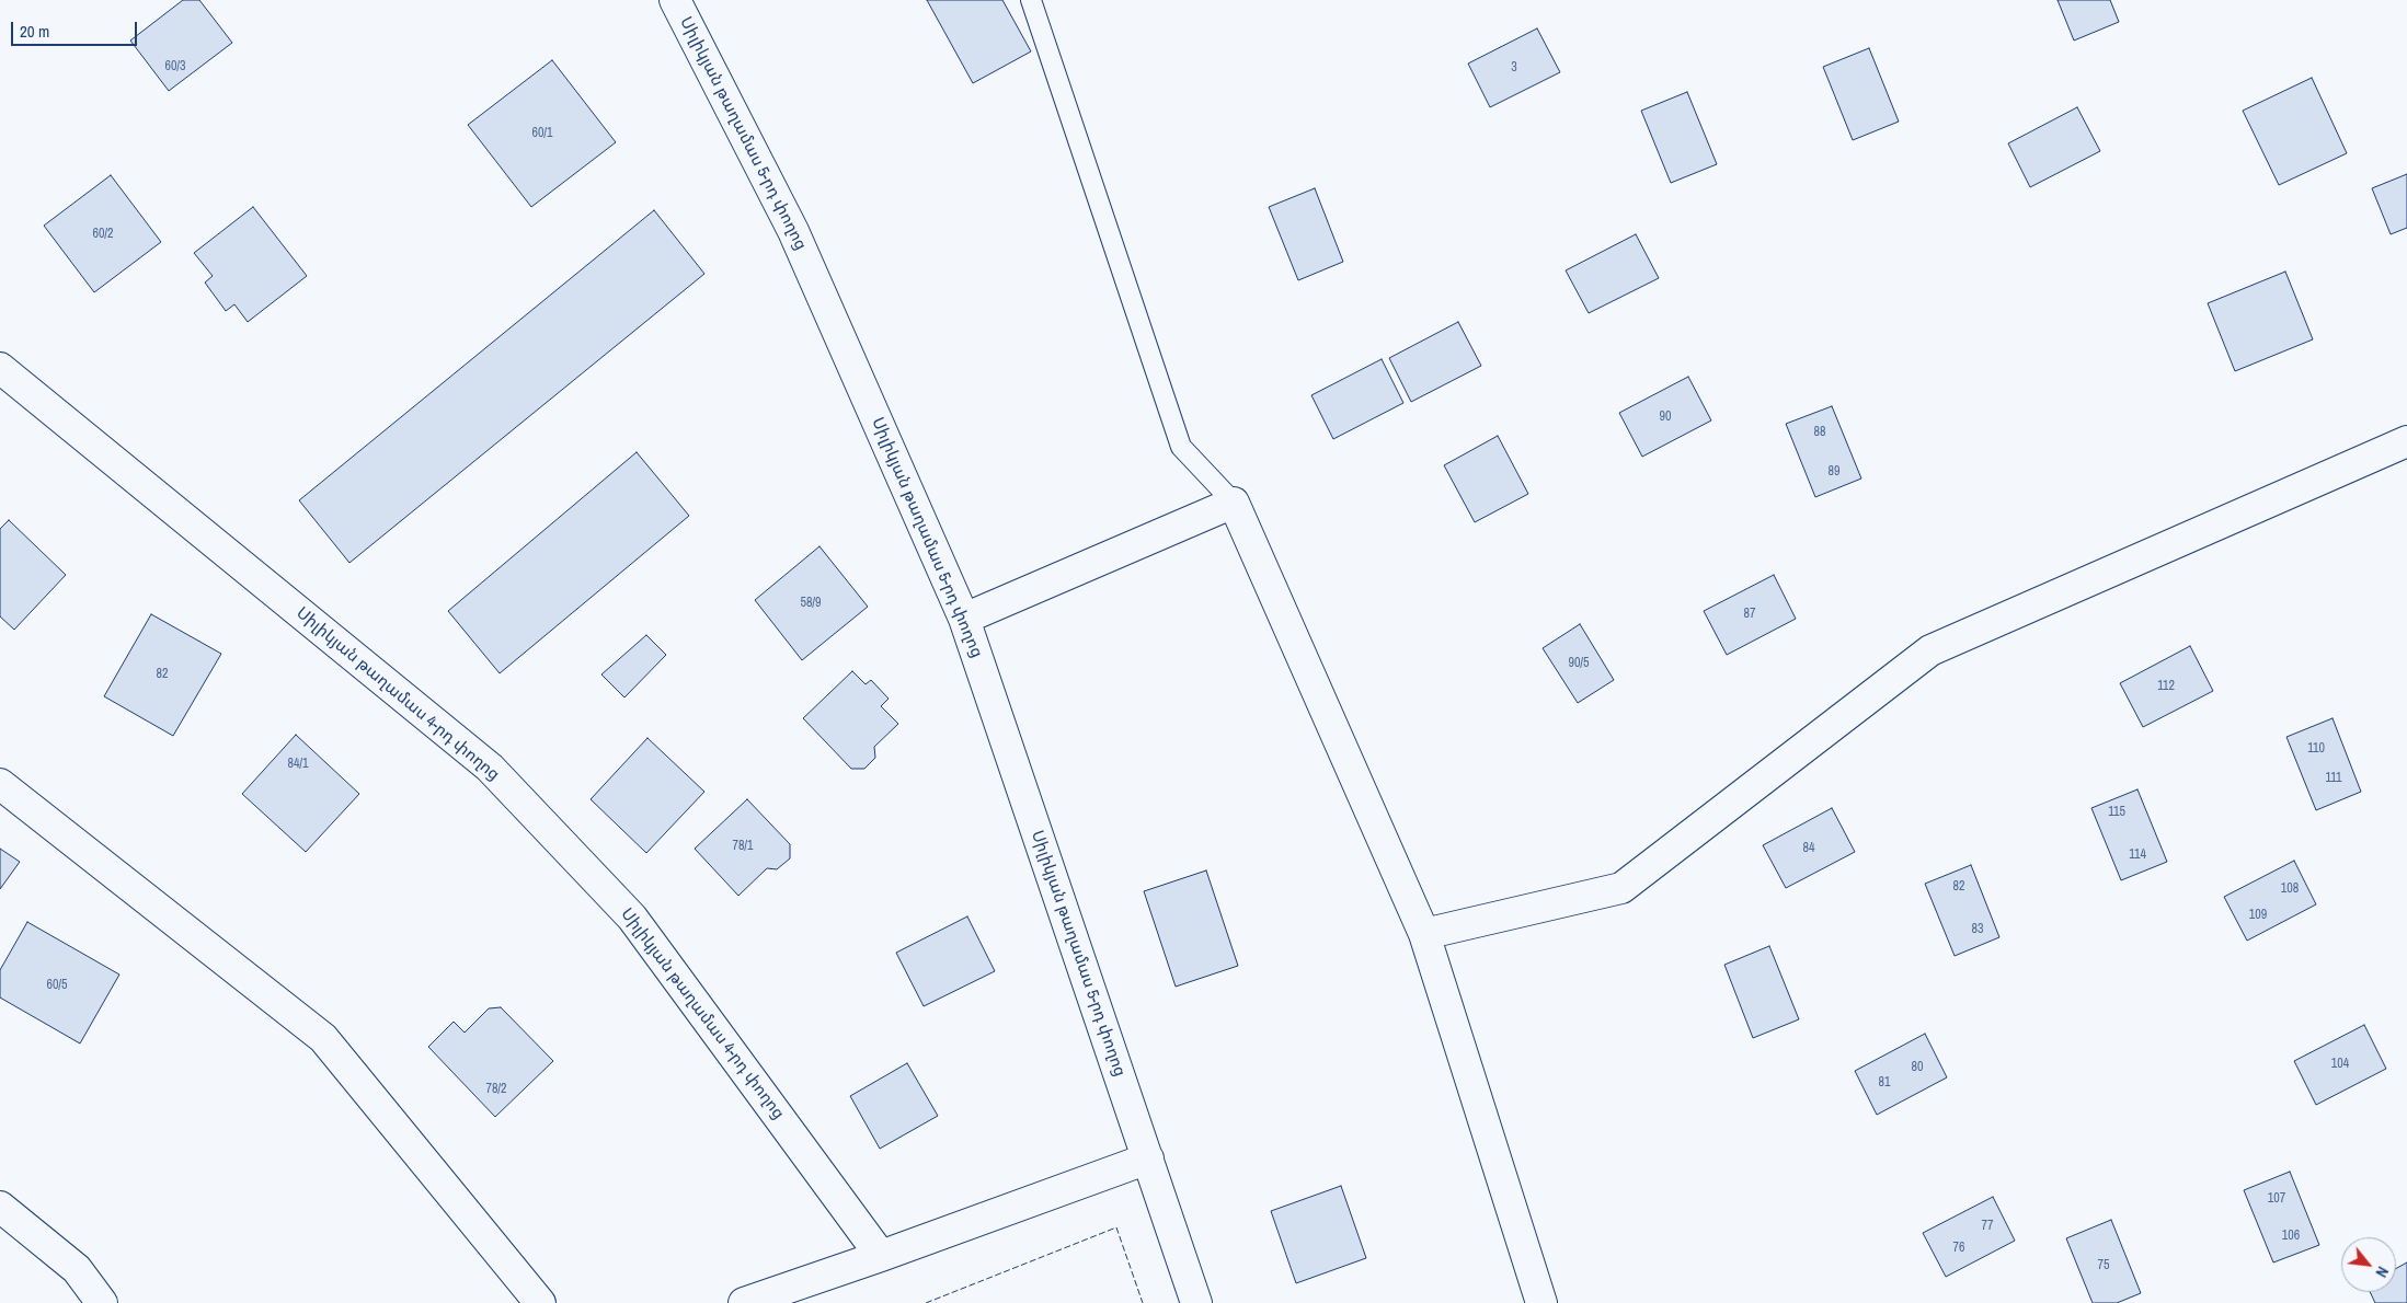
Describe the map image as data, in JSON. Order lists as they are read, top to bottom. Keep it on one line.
{"streets":{"street":["Սիլիկյան թաղամաս 5-րդ փողոց","Սիլիկյան թաղամաս 4-րդ փողոց"]},"house_numbers":["60/3","3","60/1","60/2","90","88","89","58/9","87","90/5","82","112","110","84/1","111","115","78/1","84","114","82","108","109","83","60/5","104","80","81","78/2","107","77","106","76","75"],"scale_bar":"20 m","north":"bottom right"}
